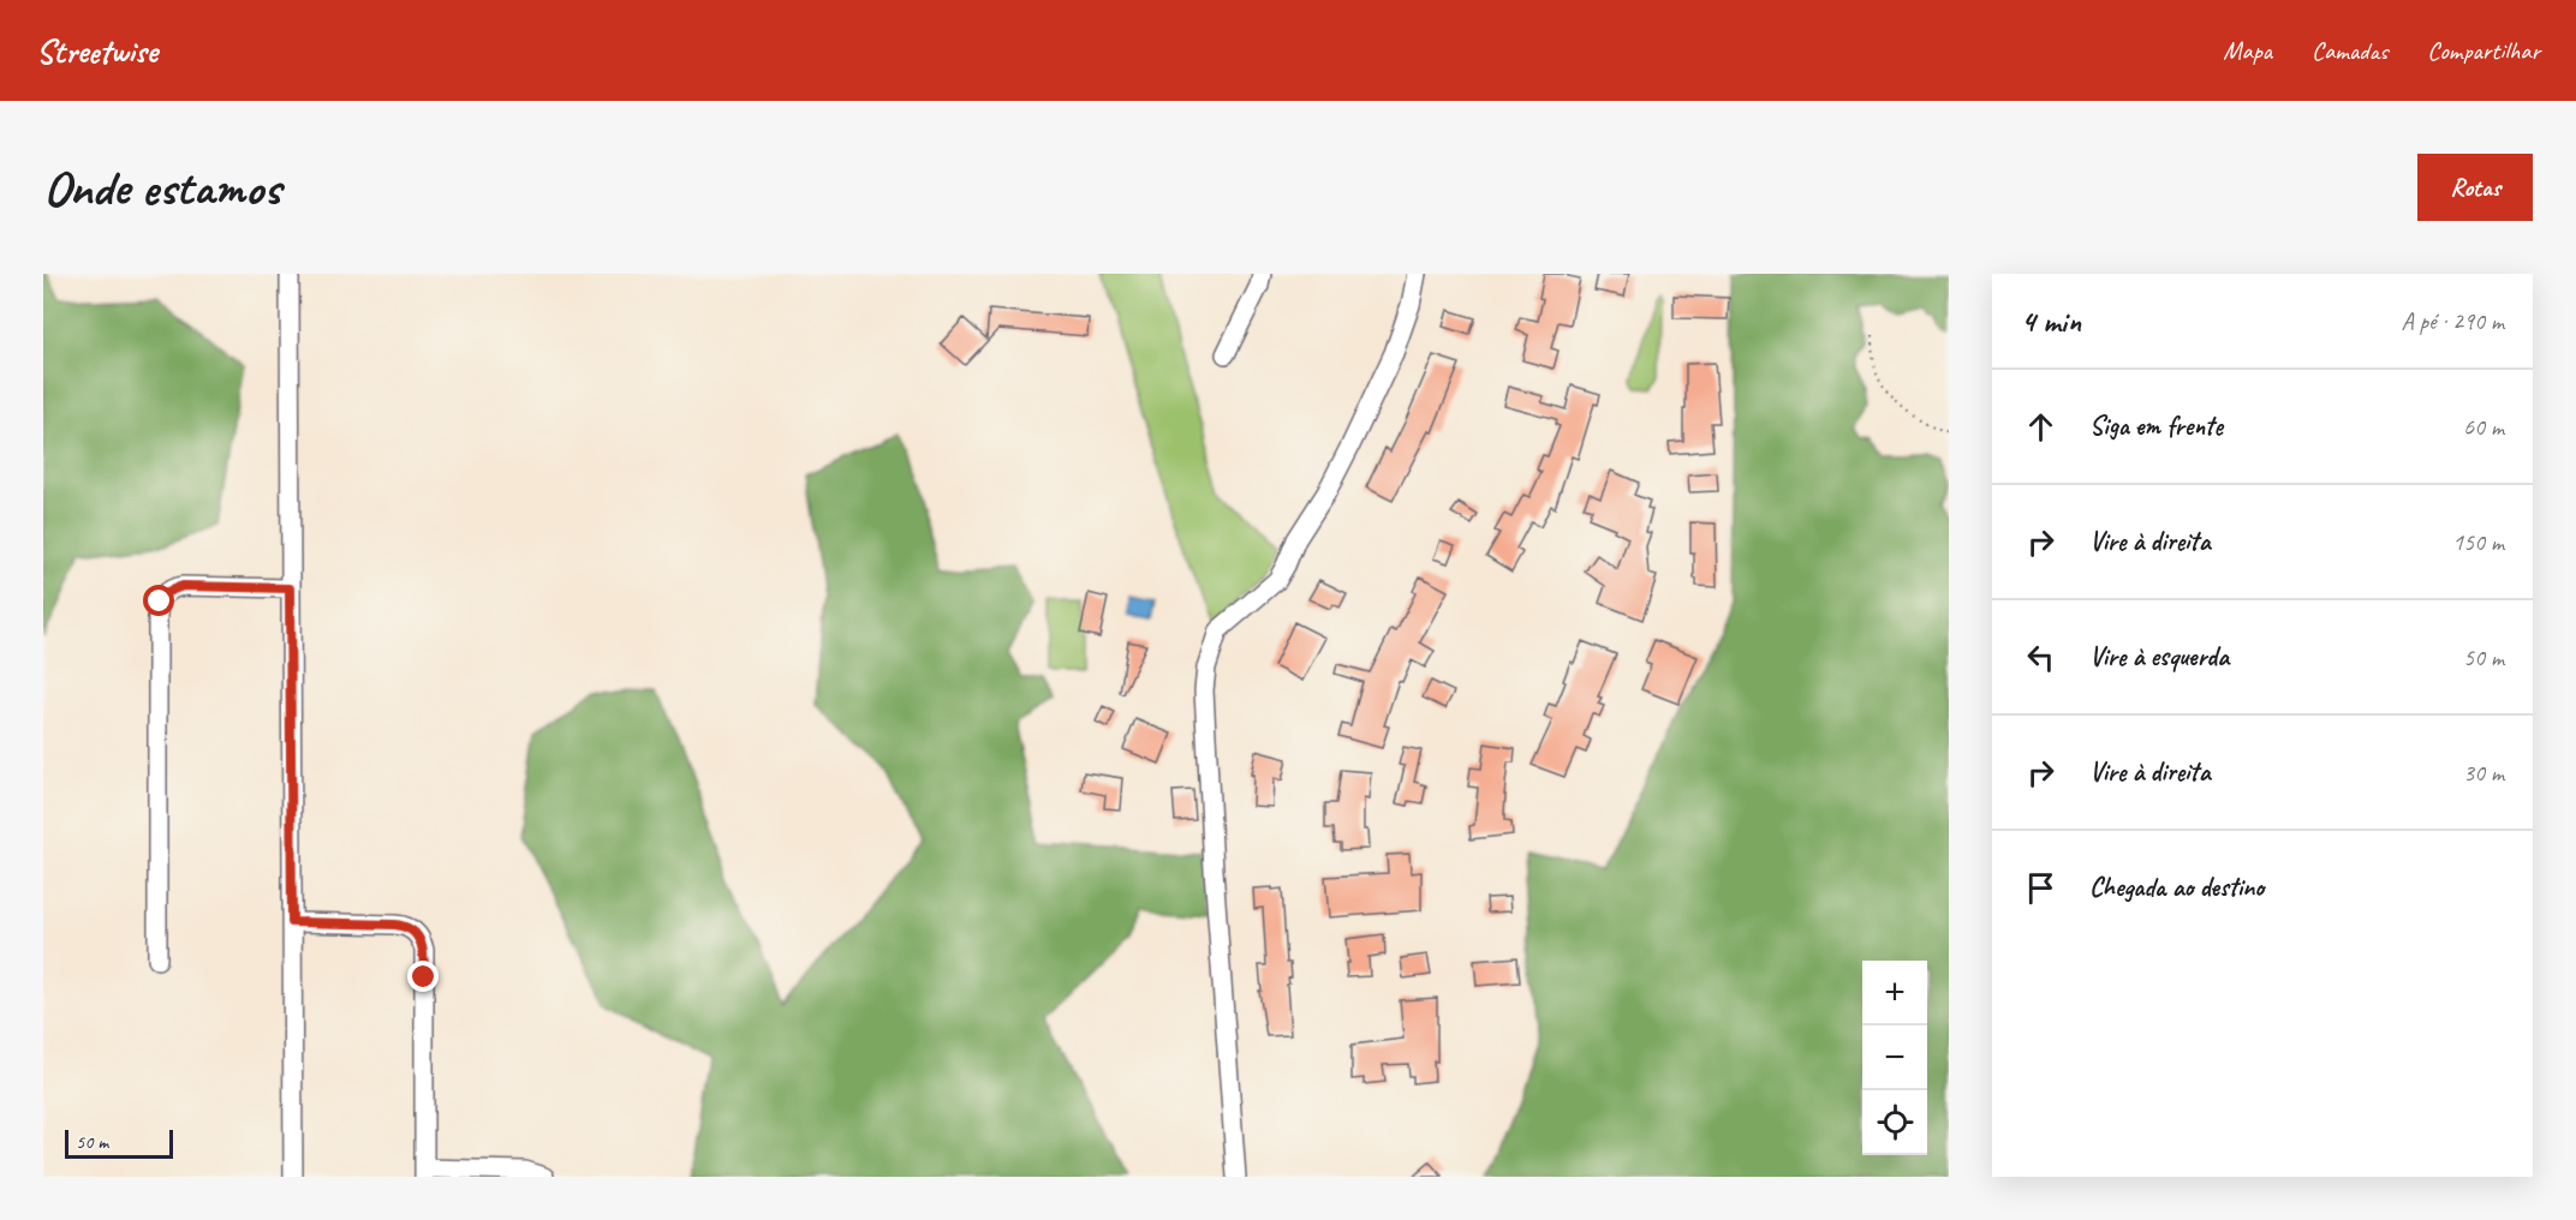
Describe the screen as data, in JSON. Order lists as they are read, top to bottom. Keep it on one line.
{"scale_bar":"50 m","page":{"header":"Streetwise","nav":["Mapa","Camadas","Compartilhar"],"buttons":"Rotas","title":"Onde estamos","heading":["4 min","A pé · 290 m"],"list":[["Siga em frente","60 m"],["Vire à direita","150 m"],["Vire à esquerda","50 m"],["Vire à direita","30 m"],"Chegada ao destino"],"map_buttons":["+","−"],"scale":"50 m"}}
